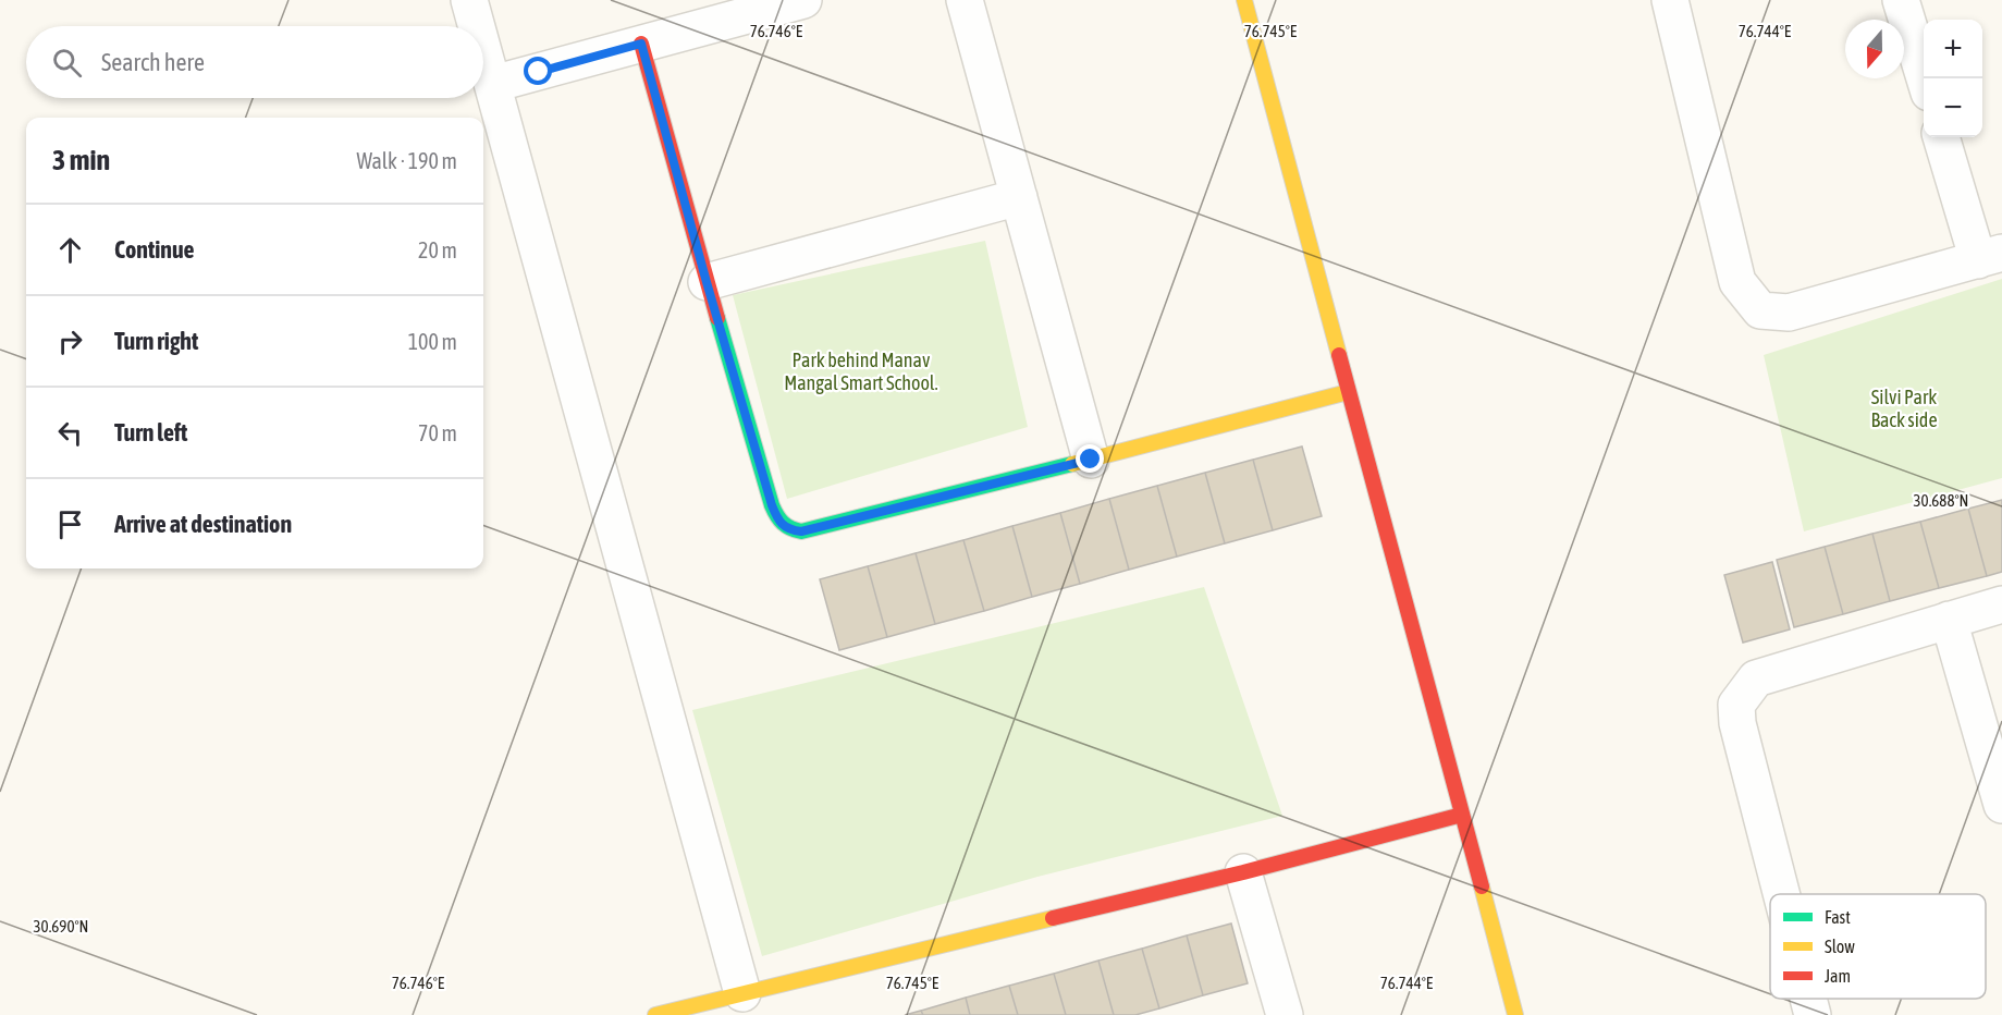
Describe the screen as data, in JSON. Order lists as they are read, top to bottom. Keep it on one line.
{"parks":["Park behind Manav Mangal Smart School.","Silvi Park Back side"],"legend":["Fast","Slow","Jam"],"north":"bottom","page":{"map_buttons":["+","−"],"search":"Search here","heading":["3 min","Walk · 190 m"],"list":[["Continue","20 m"],["Turn right","100 m"],["Turn left","70 m"],"Arrive at destination"]},"coordinates":["76.746°E","76.745°E","76.744°E","30.688°N","30.690°N"]}
